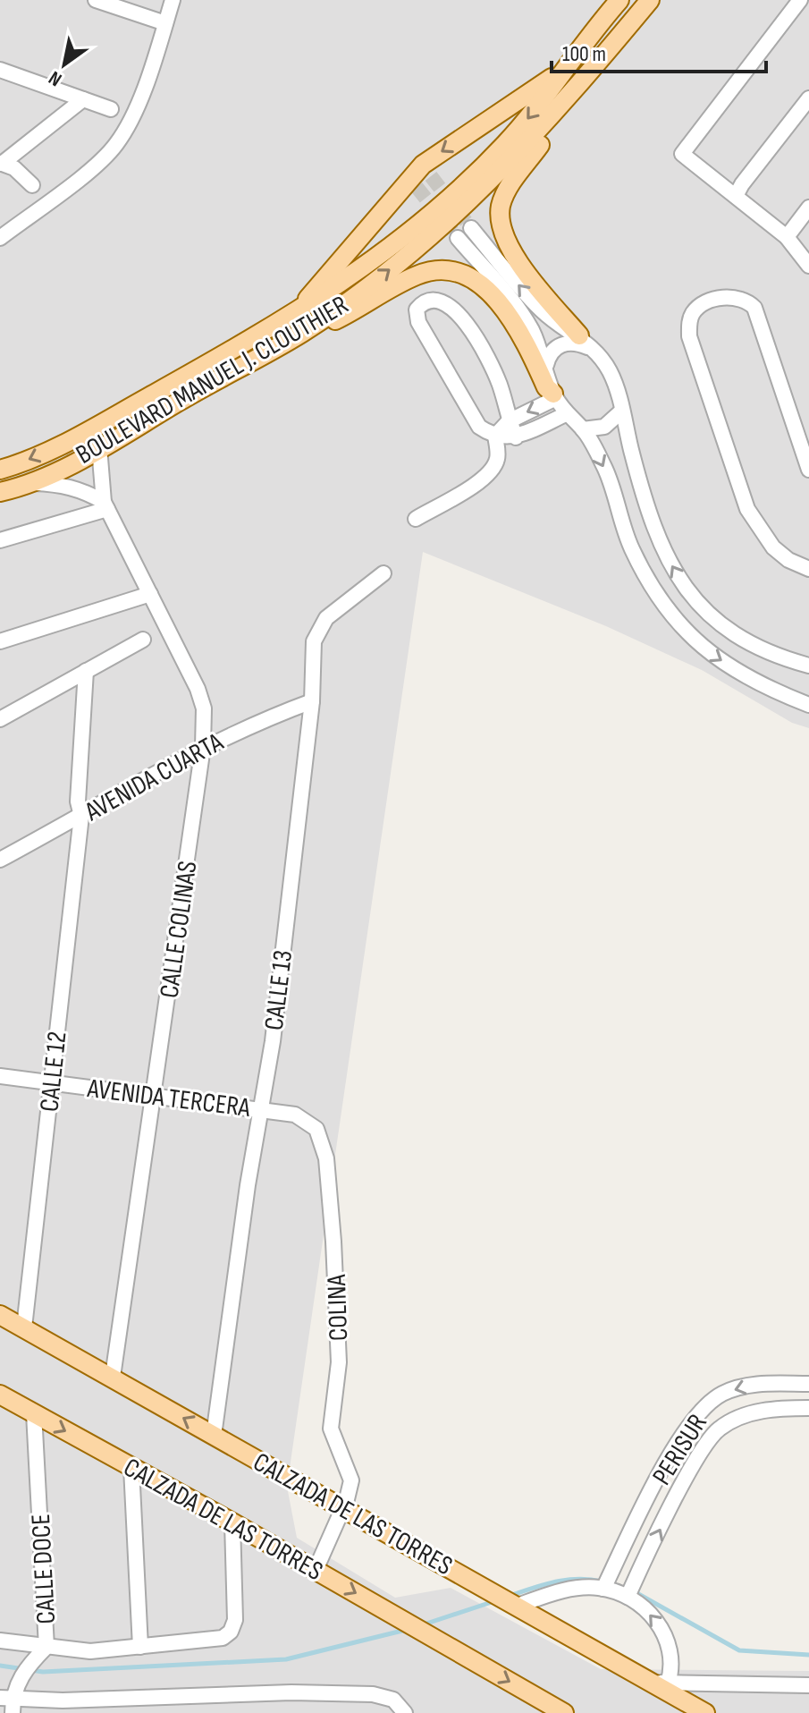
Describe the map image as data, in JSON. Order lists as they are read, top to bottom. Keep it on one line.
{"streets":{"main road":["BOULEVARD MANUEL J. CLOUTHIER","CALZADA DE LAS TORRES"],"street":["AVENIDA CUARTA","CALLE COLINAS","CALLE 13","CALLE 12","AVENIDA TERCERA","COLINA","PERISUR","CALLE DOCE"]},"crossings":[["BOULEVARD MANUEL J. CLOUTHIER","CALLE COLINAS"],["AVENIDA CUARTA","CALLE COLINAS"],["AVENIDA CUARTA","CALLE 13"],["AVENIDA CUARTA","CALLE 12"],["CALLE COLINAS","AVENIDA TERCERA"],["CALLE COLINAS","CALZADA DE LAS TORRES"],["CALLE 13","AVENIDA TERCERA"],["CALLE 13","CALZADA DE LAS TORRES"],["CALLE 12","AVENIDA TERCERA"],["CALLE 12","CALZADA DE LAS TORRES"],["AVENIDA TERCERA","COLINA"],["COLINA","CALZADA DE LAS TORRES"],["CALZADA DE LAS TORRES","CALLE DOCE"]],"scale_bar":"100 m","north":"bottom left"}
